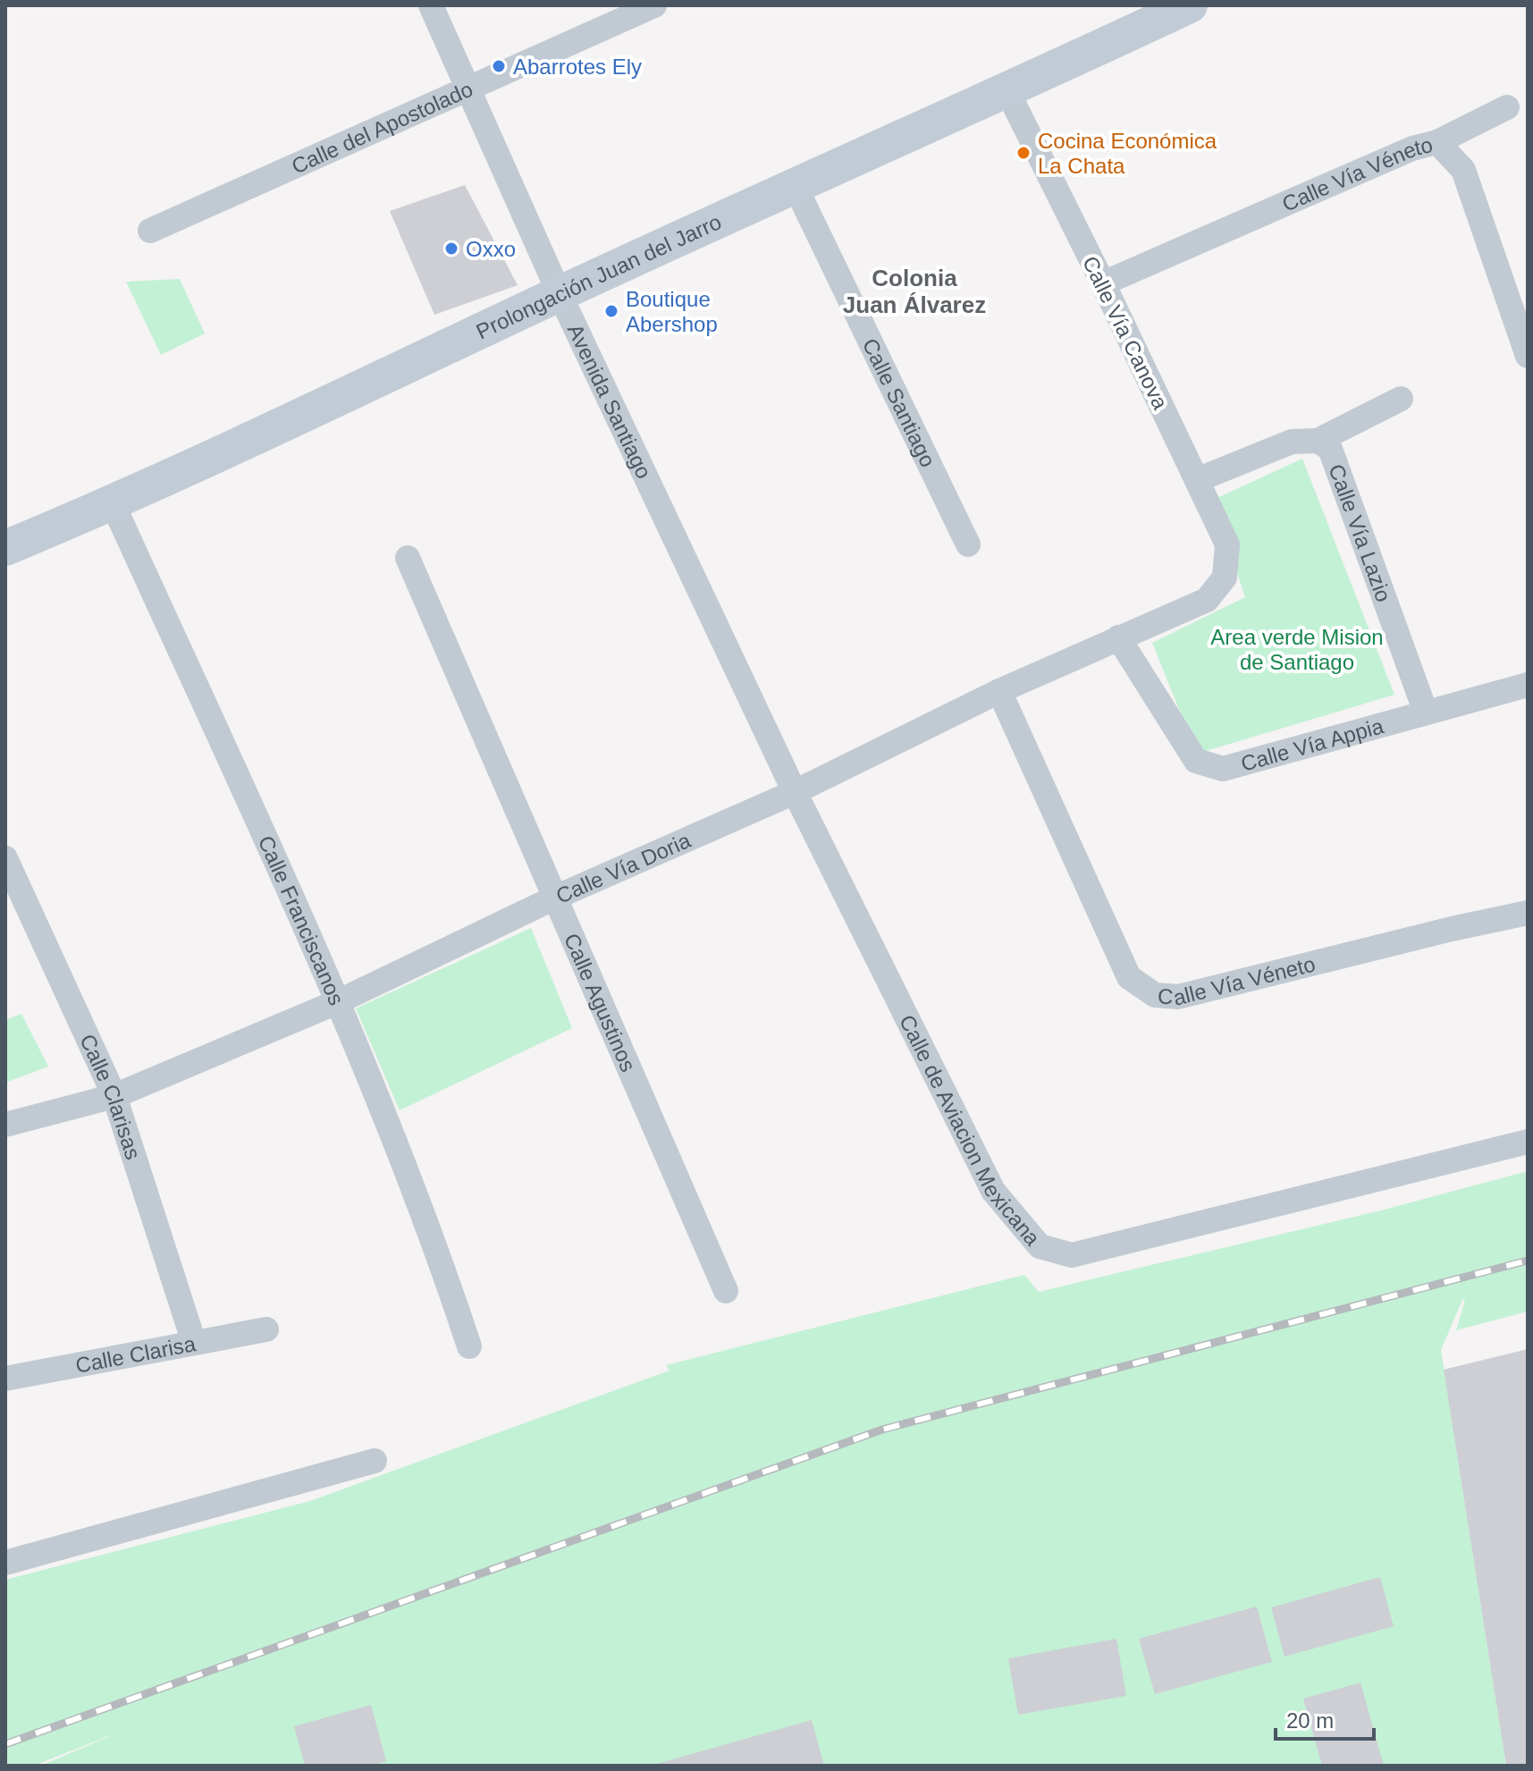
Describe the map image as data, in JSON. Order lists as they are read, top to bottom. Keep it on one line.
{"streets":{"main road":["Prolongación Juan del Jarro"],"street":["Calle del Apostolado","Calle Vía Véneto","Calle Vía Canova","Avenida Santiago","Calle Santiago","Calle Vía Lazio","Calle Vía Appia","Calle Vía Doria","Calle Franciscanos","Calle Agustinos","Calle Clarisas","Calle de Aviacion Mexicana","Calle Clarisa"]},"crossings":[["Calle del Apostolado","Avenida Santiago"],["Calle Vía Véneto","Calle Vía Canova"],["Calle Vía Véneto","Calle Vía Doria"],["Prolongación Juan del Jarro","Calle Vía Canova"],["Prolongación Juan del Jarro","Avenida Santiago"],["Prolongación Juan del Jarro","Calle Santiago"],["Prolongación Juan del Jarro","Calle Franciscanos"],["Calle Vía Canova","Calle Vía Lazio"],["Calle Vía Canova","Calle Vía Doria"],["Avenida Santiago","Calle Vía Doria"],["Avenida Santiago","Calle de Aviacion Mexicana"],["Calle Vía Lazio","Calle Vía Appia"],["Calle Vía Appia","Calle Vía Doria"],["Calle Vía Doria","Calle Franciscanos"],["Calle Vía Doria","Calle Agustinos"],["Calle Vía Doria","Calle Clarisas"],["Calle Vía Doria","Calle de Aviacion Mexicana"],["Calle Clarisas","Calle Clarisa"]],"districts":["Colonia Juan Álvarez"],"parks":["Area verde Mision de Santiago"],"places":["Abarrotes Ely","Cocina Económica La Chata","Oxxo","Boutique Abershop"],"scale_bar":"20 m"}
